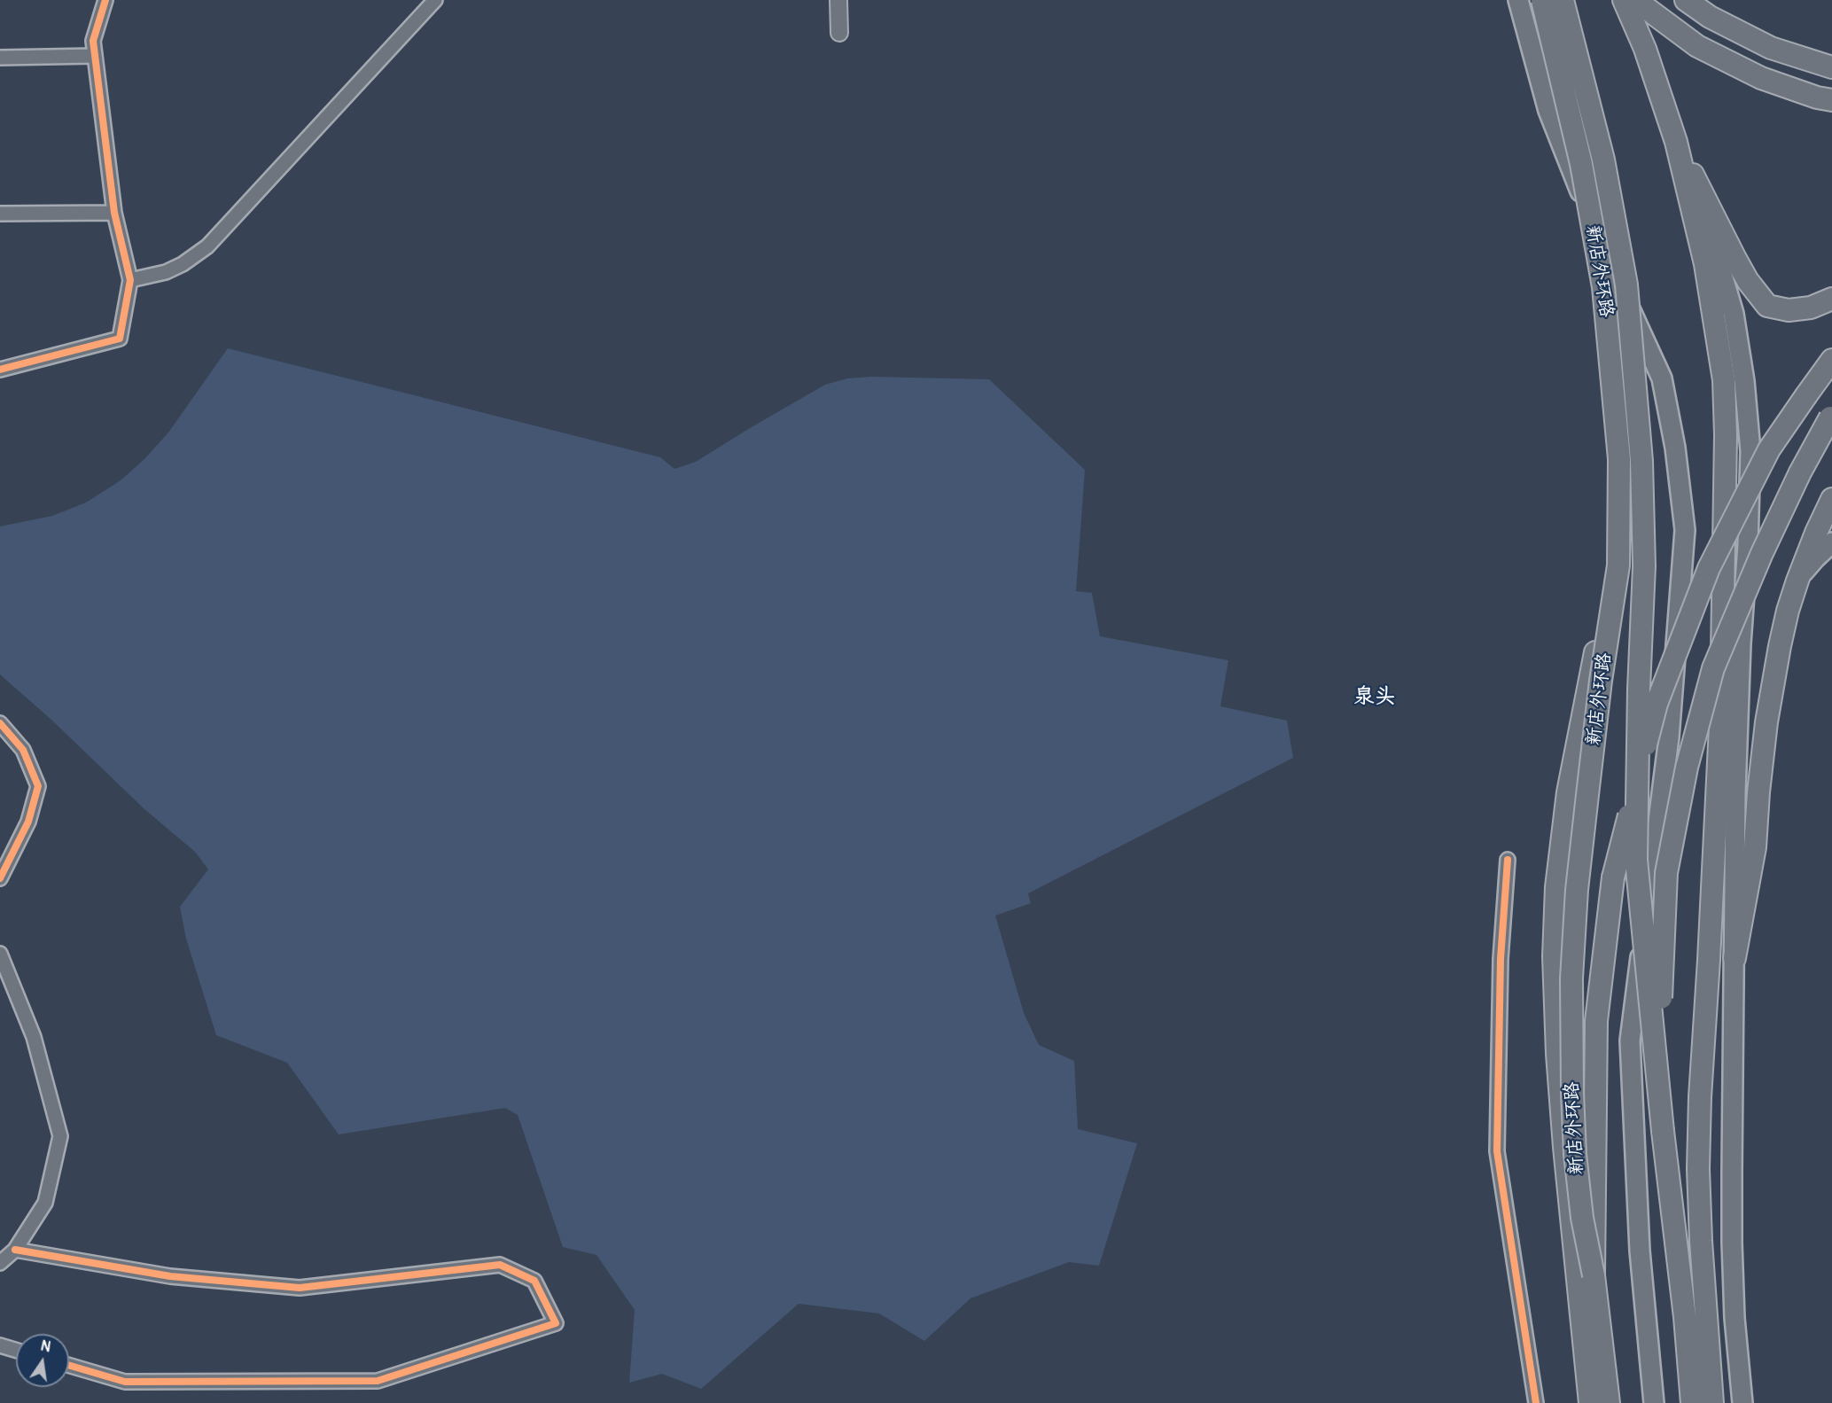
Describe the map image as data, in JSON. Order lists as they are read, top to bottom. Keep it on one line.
{"streets":{"highway":["新店外环路"]},"districts":["泉头"],"north":"top"}
